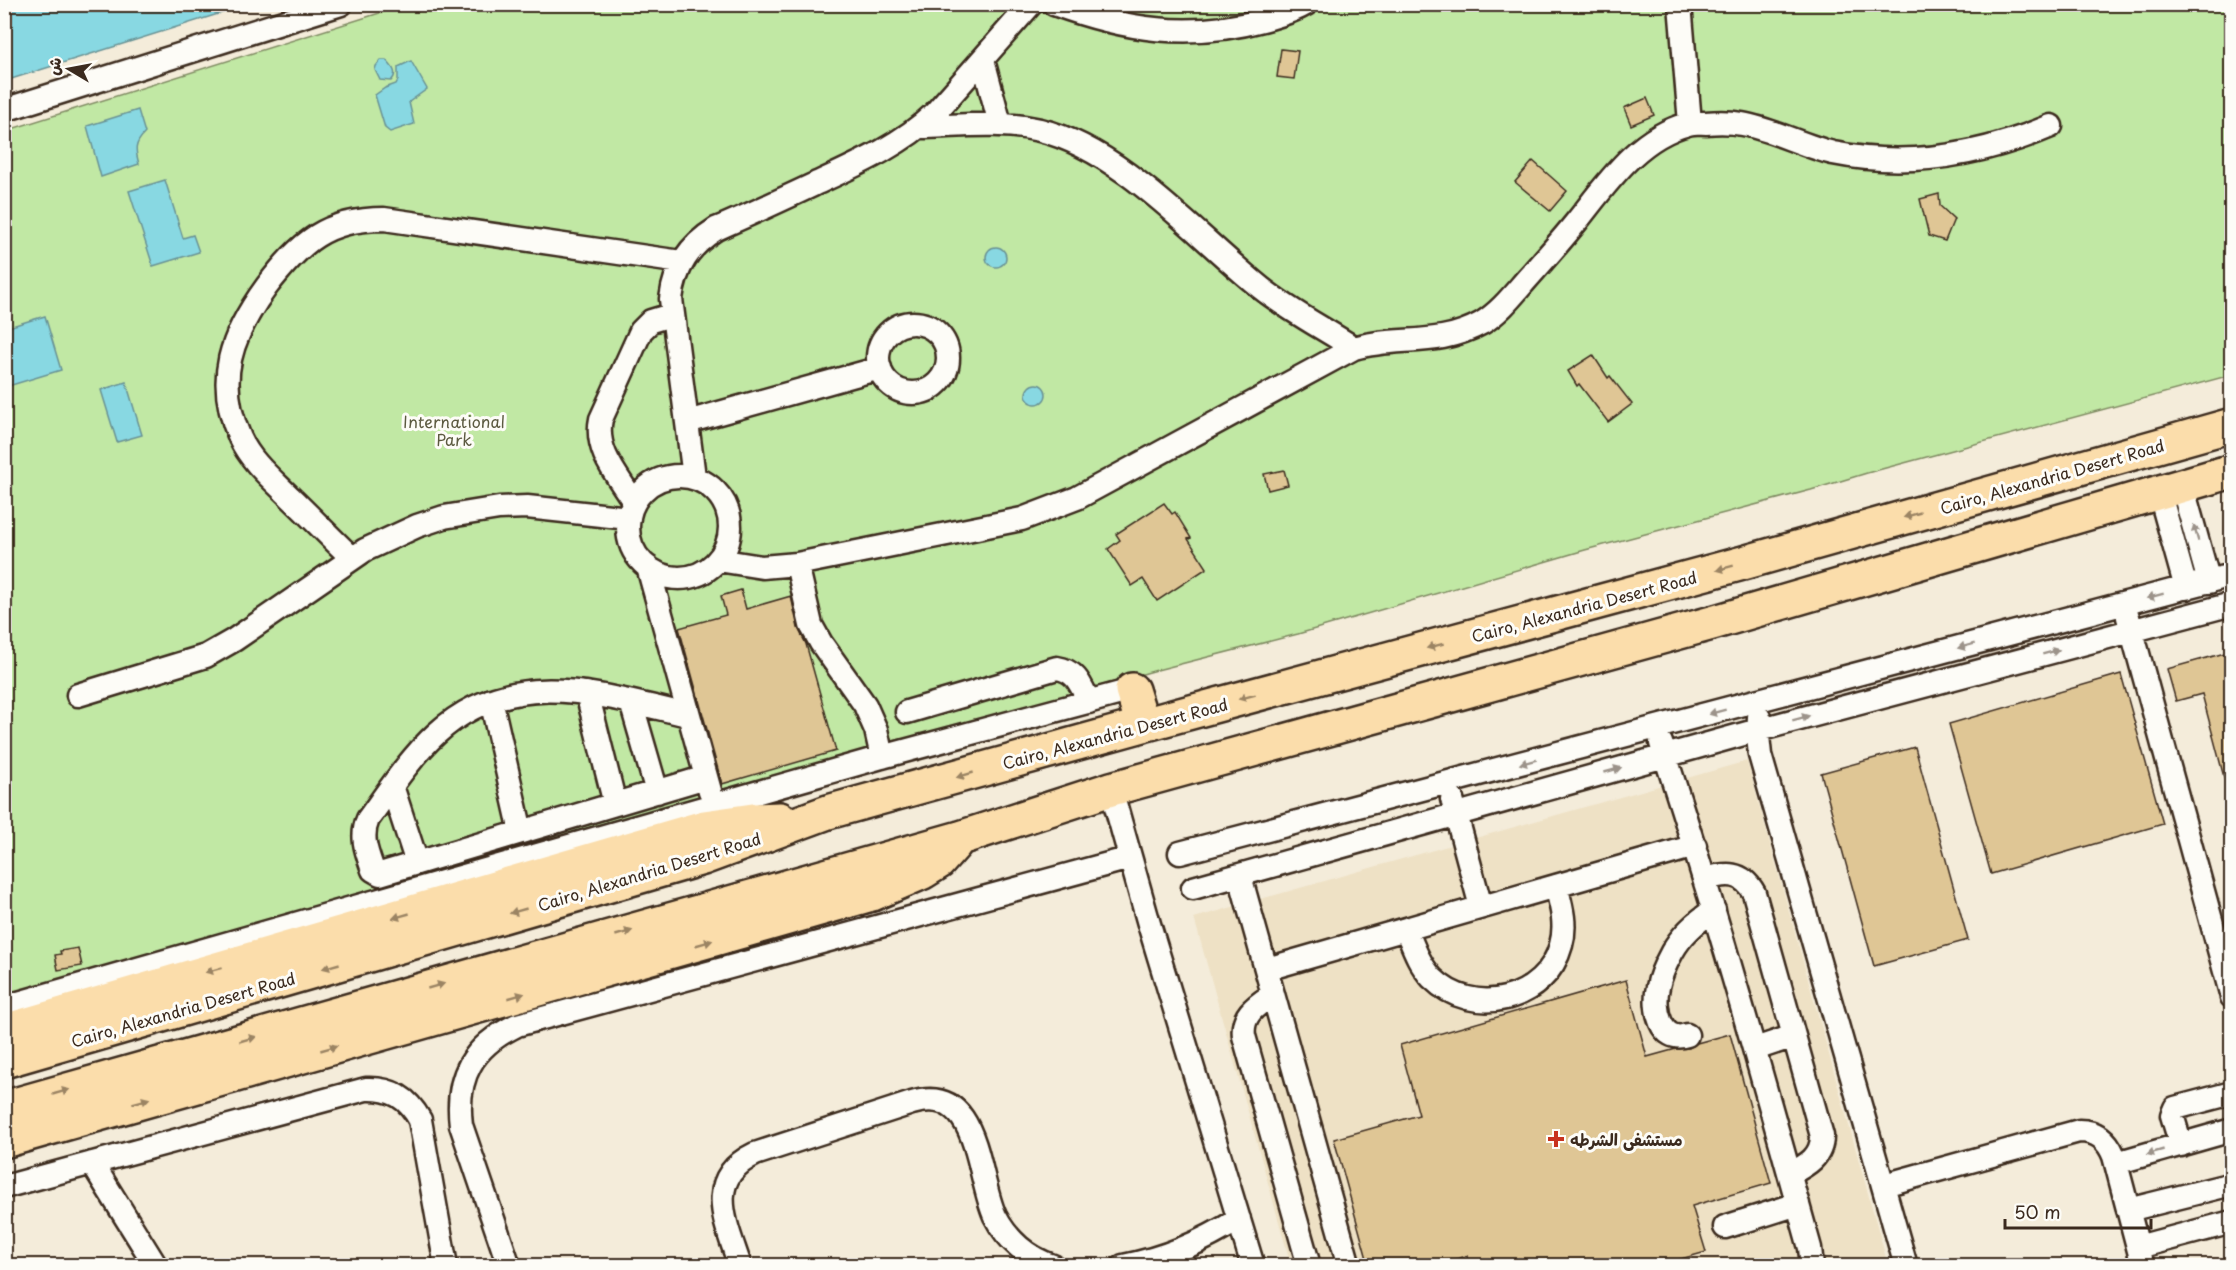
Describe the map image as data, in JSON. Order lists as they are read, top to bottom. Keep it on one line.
{"streets":{"highway":["Cairo, Alexandria Desert Road"]},"parks":["International Park"],"places":{"health":["مستشفى الشرطه"]},"scale_bar":"50 m","north":"left"}
